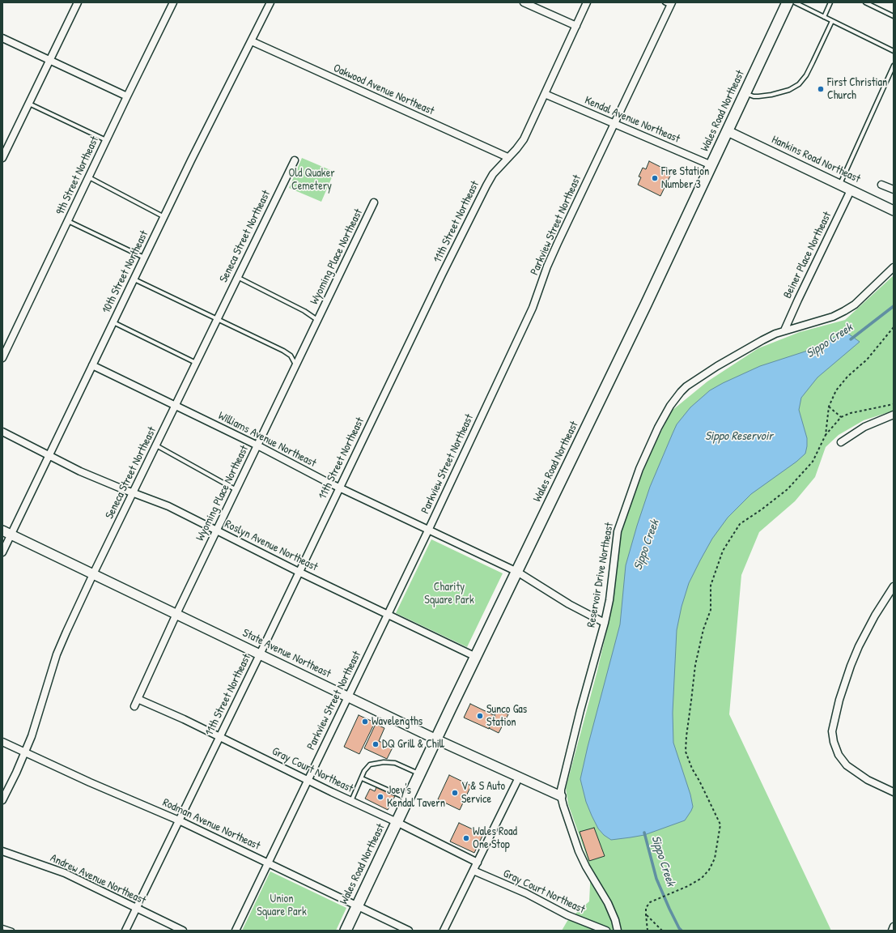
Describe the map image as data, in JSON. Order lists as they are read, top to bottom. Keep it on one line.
{"streets":{"main road":["Wales Road Northeast"],"street":["Oakwood Avenue Northeast","Kendal Avenue Northeast","Hankins Road Northeast","9th Street Northeast","11th Street Northeast","Parkview Street Northeast","Seneca Street Northeast","Beiner Place Northeast","Wyoming Place Northeast","10th Street Northeast","Williams Avenue Northeast","Roslyn Avenue Northeast","Reservoir Drive Northeast","State Avenue Northeast","Gray Court Northeast","Rodman Avenue Northeast","Andrew Avenue Northeast"]},"crossings":[["Oakwood Avenue Northeast","11th Street Northeast"],["Oakwood Avenue Northeast","10th Street Northeast"],["Wales Road Northeast","Kendal Avenue Northeast"],["Wales Road Northeast","Hankins Road Northeast"],["Wales Road Northeast","Williams Avenue Northeast"],["Wales Road Northeast","Roslyn Avenue Northeast"],["Wales Road Northeast","State Avenue Northeast"],["Wales Road Northeast","Gray Court Northeast"],["Wales Road Northeast","Rodman Avenue Northeast"],["Kendal Avenue Northeast","11th Street Northeast"],["Kendal Avenue Northeast","Parkview Street Northeast"],["Hankins Road Northeast","Beiner Place Northeast"],["11th Street Northeast","Williams Avenue Northeast"],["11th Street Northeast","Roslyn Avenue Northeast"],["11th Street Northeast","State Avenue Northeast"],["11th Street Northeast","Gray Court Northeast"],["11th Street Northeast","Rodman Avenue Northeast"],["11th Street Northeast","Andrew Avenue Northeast"],["Parkview Street Northeast","Williams Avenue Northeast"],["Parkview Street Northeast","Roslyn Avenue Northeast"],["Parkview Street Northeast","State Avenue Northeast"],["Parkview Street Northeast","Gray Court Northeast"],["Parkview Street Northeast","Rodman Avenue Northeast"],["Seneca Street Northeast","Williams Avenue Northeast"],["Seneca Street Northeast","Roslyn Avenue Northeast"],["Seneca Street Northeast","State Avenue Northeast"],["Seneca Street Northeast","Rodman Avenue Northeast"],["Beiner Place Northeast","Reservoir Drive Northeast"],["Wyoming Place Northeast","Williams Avenue Northeast"],["Wyoming Place Northeast","Roslyn Avenue Northeast"],["Wyoming Place Northeast","State Avenue Northeast"],["Wyoming Place Northeast","Gray Court Northeast"],["10th Street Northeast","Williams Avenue Northeast"],["10th Street Northeast","Roslyn Avenue Northeast"],["10th Street Northeast","State Avenue Northeast"],["Williams Avenue Northeast","Reservoir Drive Northeast"],["Reservoir Drive Northeast","State Avenue Northeast"]],"water":["Sippo Creek","Sippo Reservoir"],"parks":["Old Quaker Cemetery","Charity Square Park","Union Square Park"],"places":["First Christian Church","Fire Station Number 3","Sunco Gas Station","Wavelengths","DQ Grill & Chill","V & S Auto Service","Joey's Kendal Tavern","Wales Road One Stop"]}
